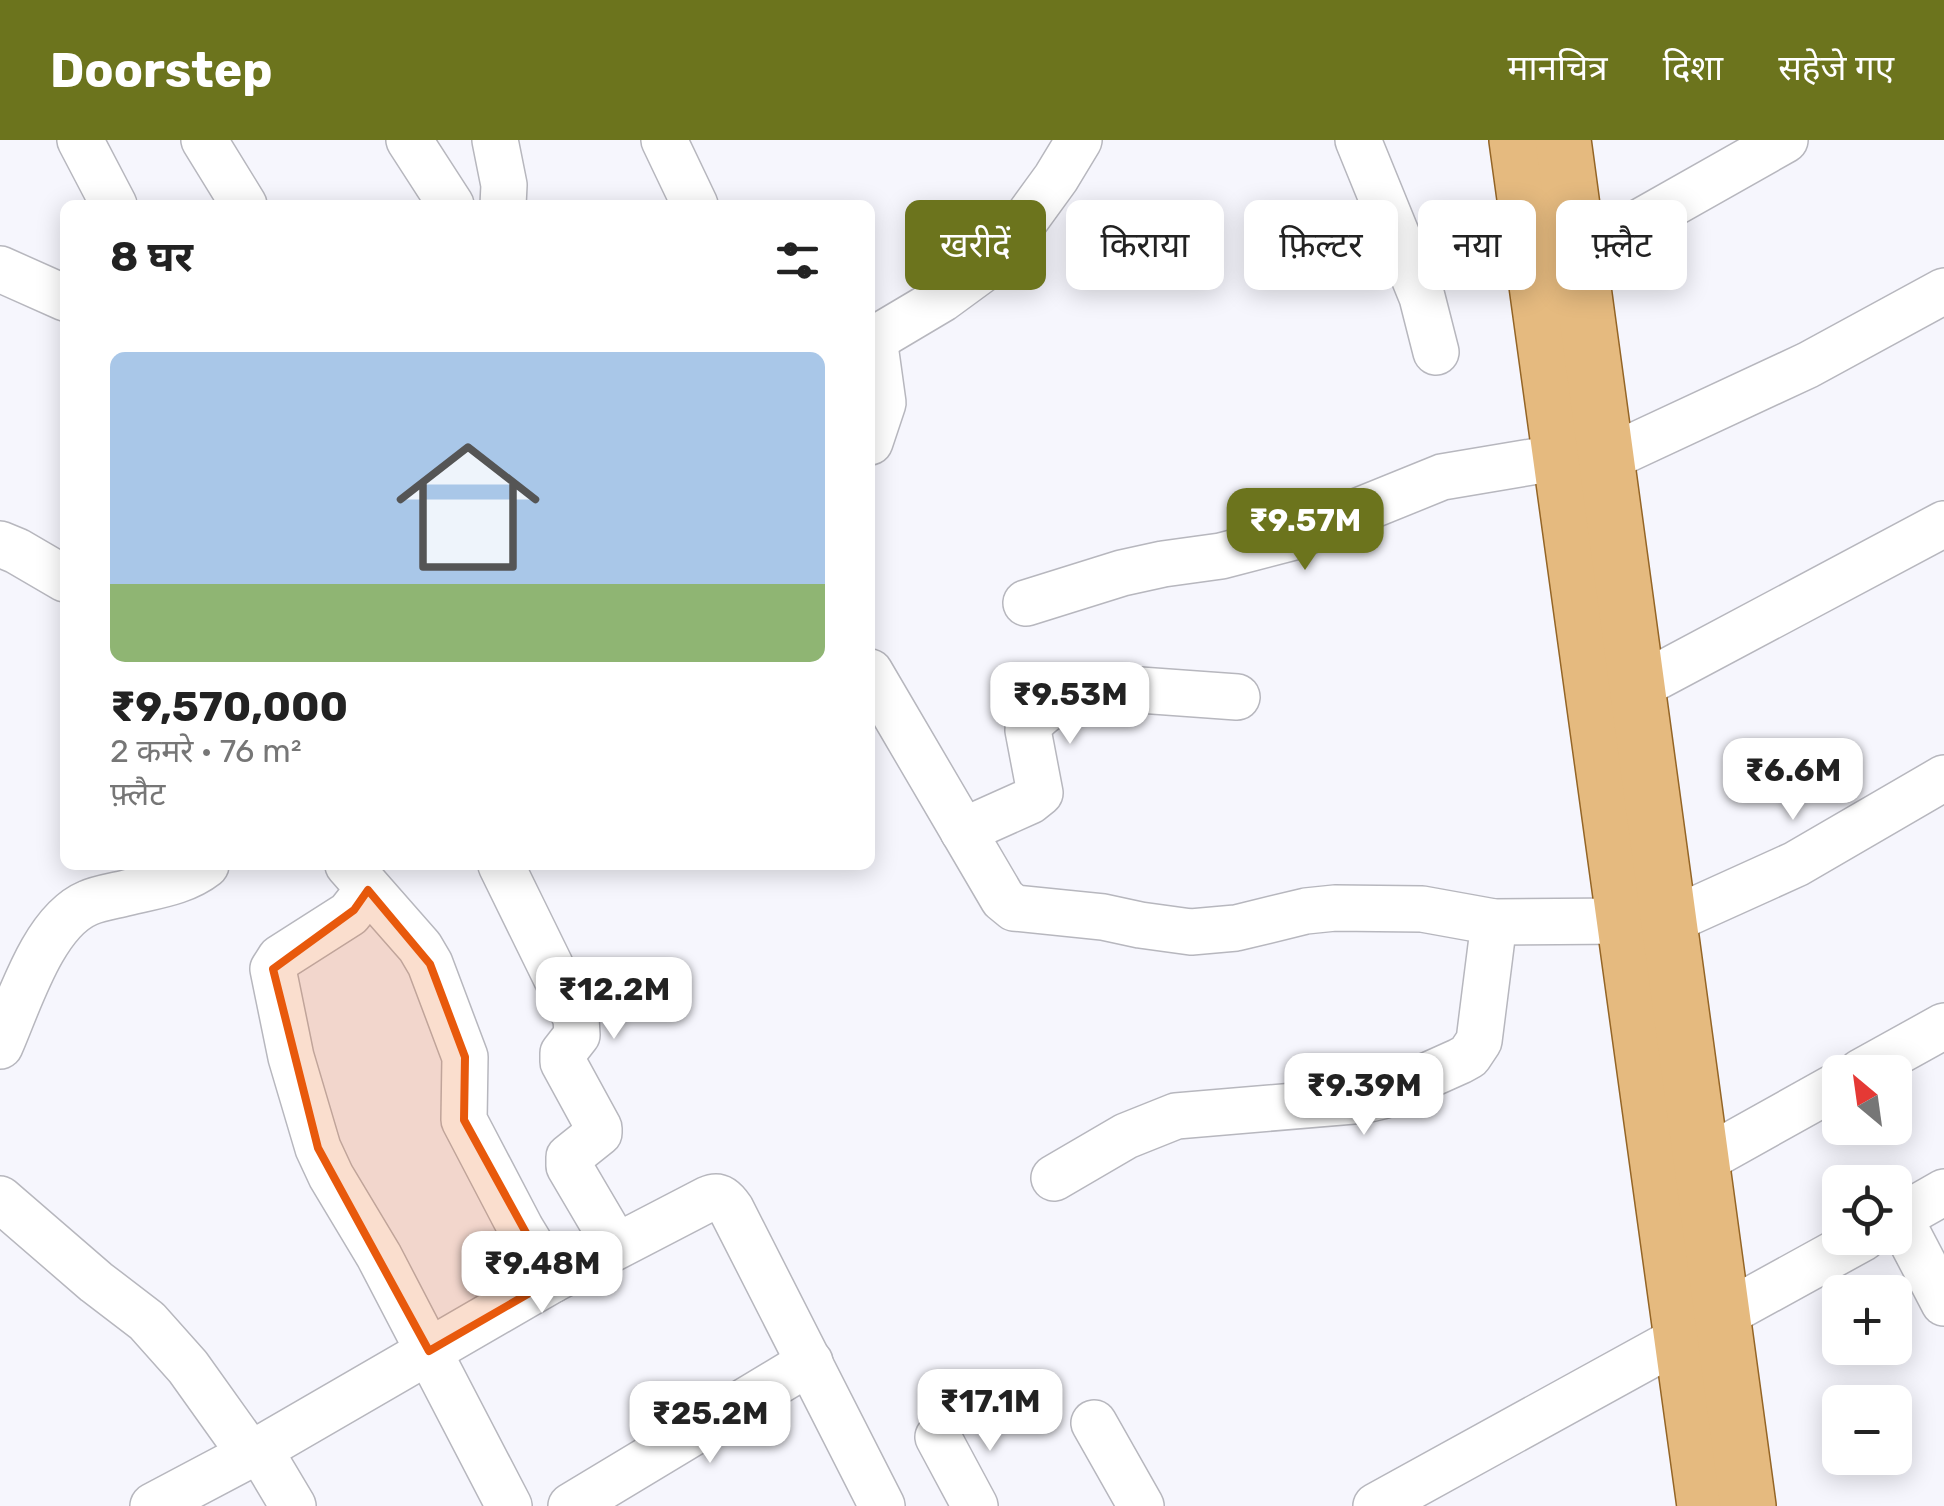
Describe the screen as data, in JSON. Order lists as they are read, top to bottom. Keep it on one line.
{"north":"top left","page":{"header":"Doorstep","nav":["मानचित्र","दिशा","सहेजे गए"],"chip":["खरीदें","किराया","फ़िल्टर","नया","फ़्लैट"],"heading":"8 घर","list":[{"name":"₹9,570,000","note":"2 कमरे · 76 m² · फ़्लैट"}],"price":["₹9.57M","₹9.53M","₹6.6M","₹12.2M","₹9.39M","₹9.48M","₹17.1M","₹25.2M"],"map_buttons":["+","−"]}}
